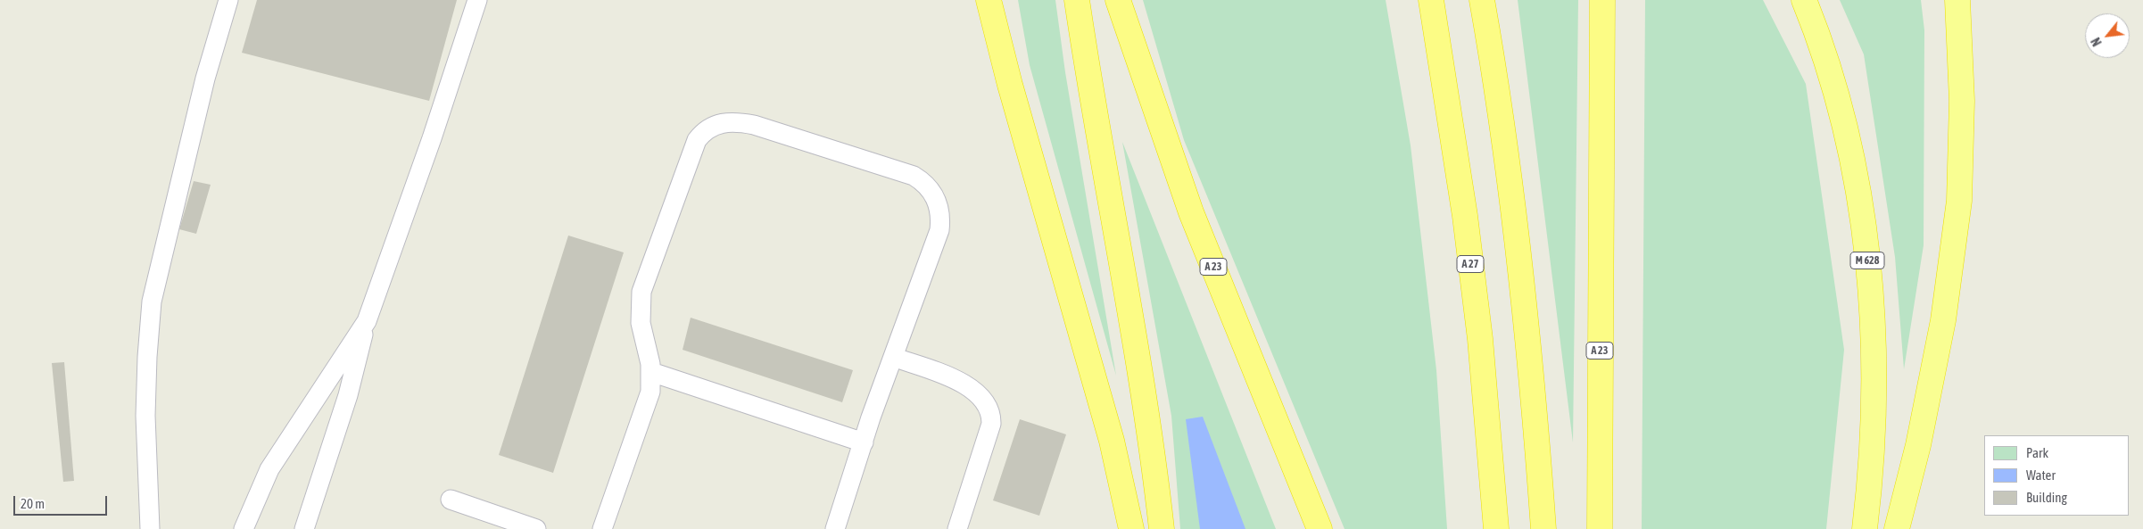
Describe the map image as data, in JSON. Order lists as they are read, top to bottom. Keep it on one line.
{"streets":{"highway":["M 628","A 27","A 23"]},"legend":["Park","Water","Building"],"scale_bar":"20 m","north":"bottom left"}
